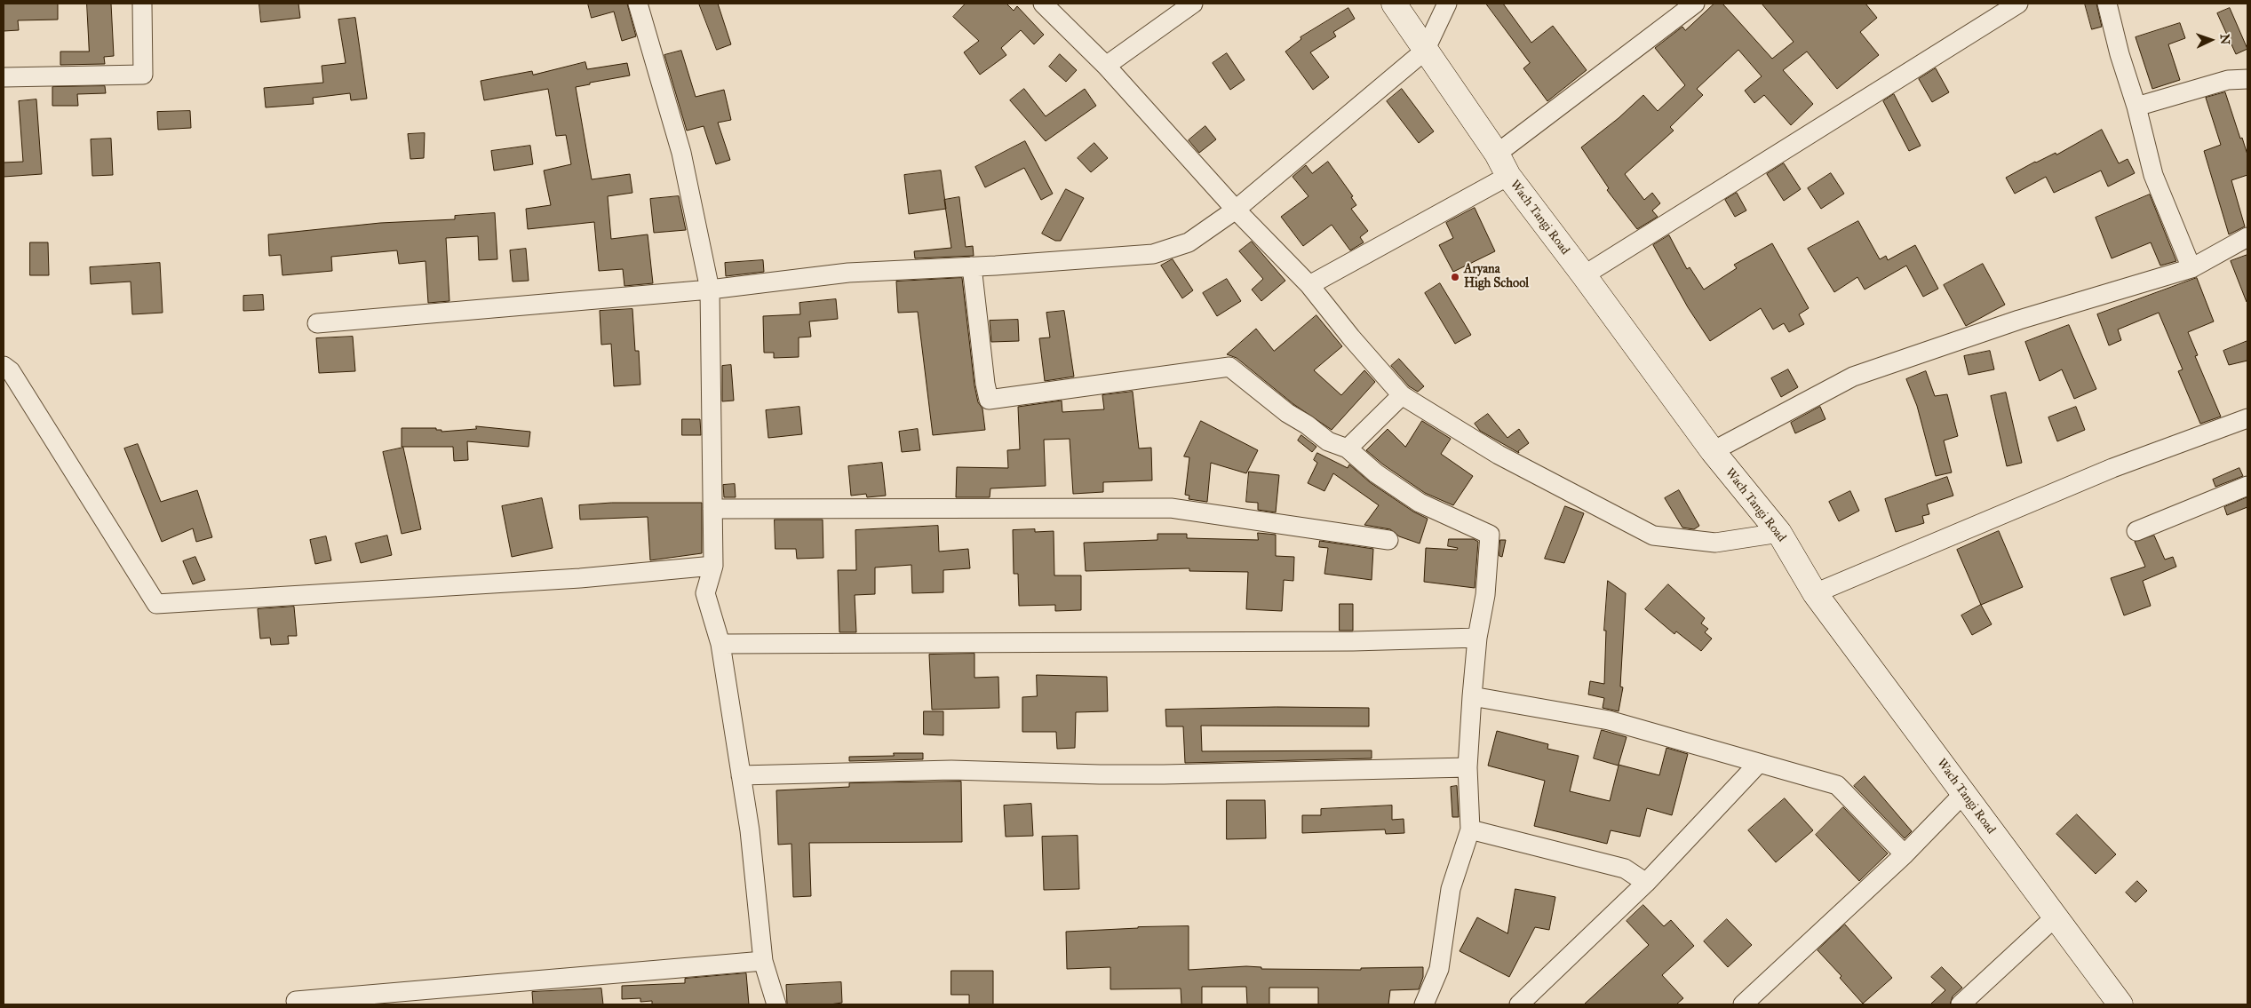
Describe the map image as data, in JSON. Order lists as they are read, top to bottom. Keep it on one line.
{"streets":{"main road":["Wach Tangi Road"]},"places":["Aryana High School"],"north":"right"}
